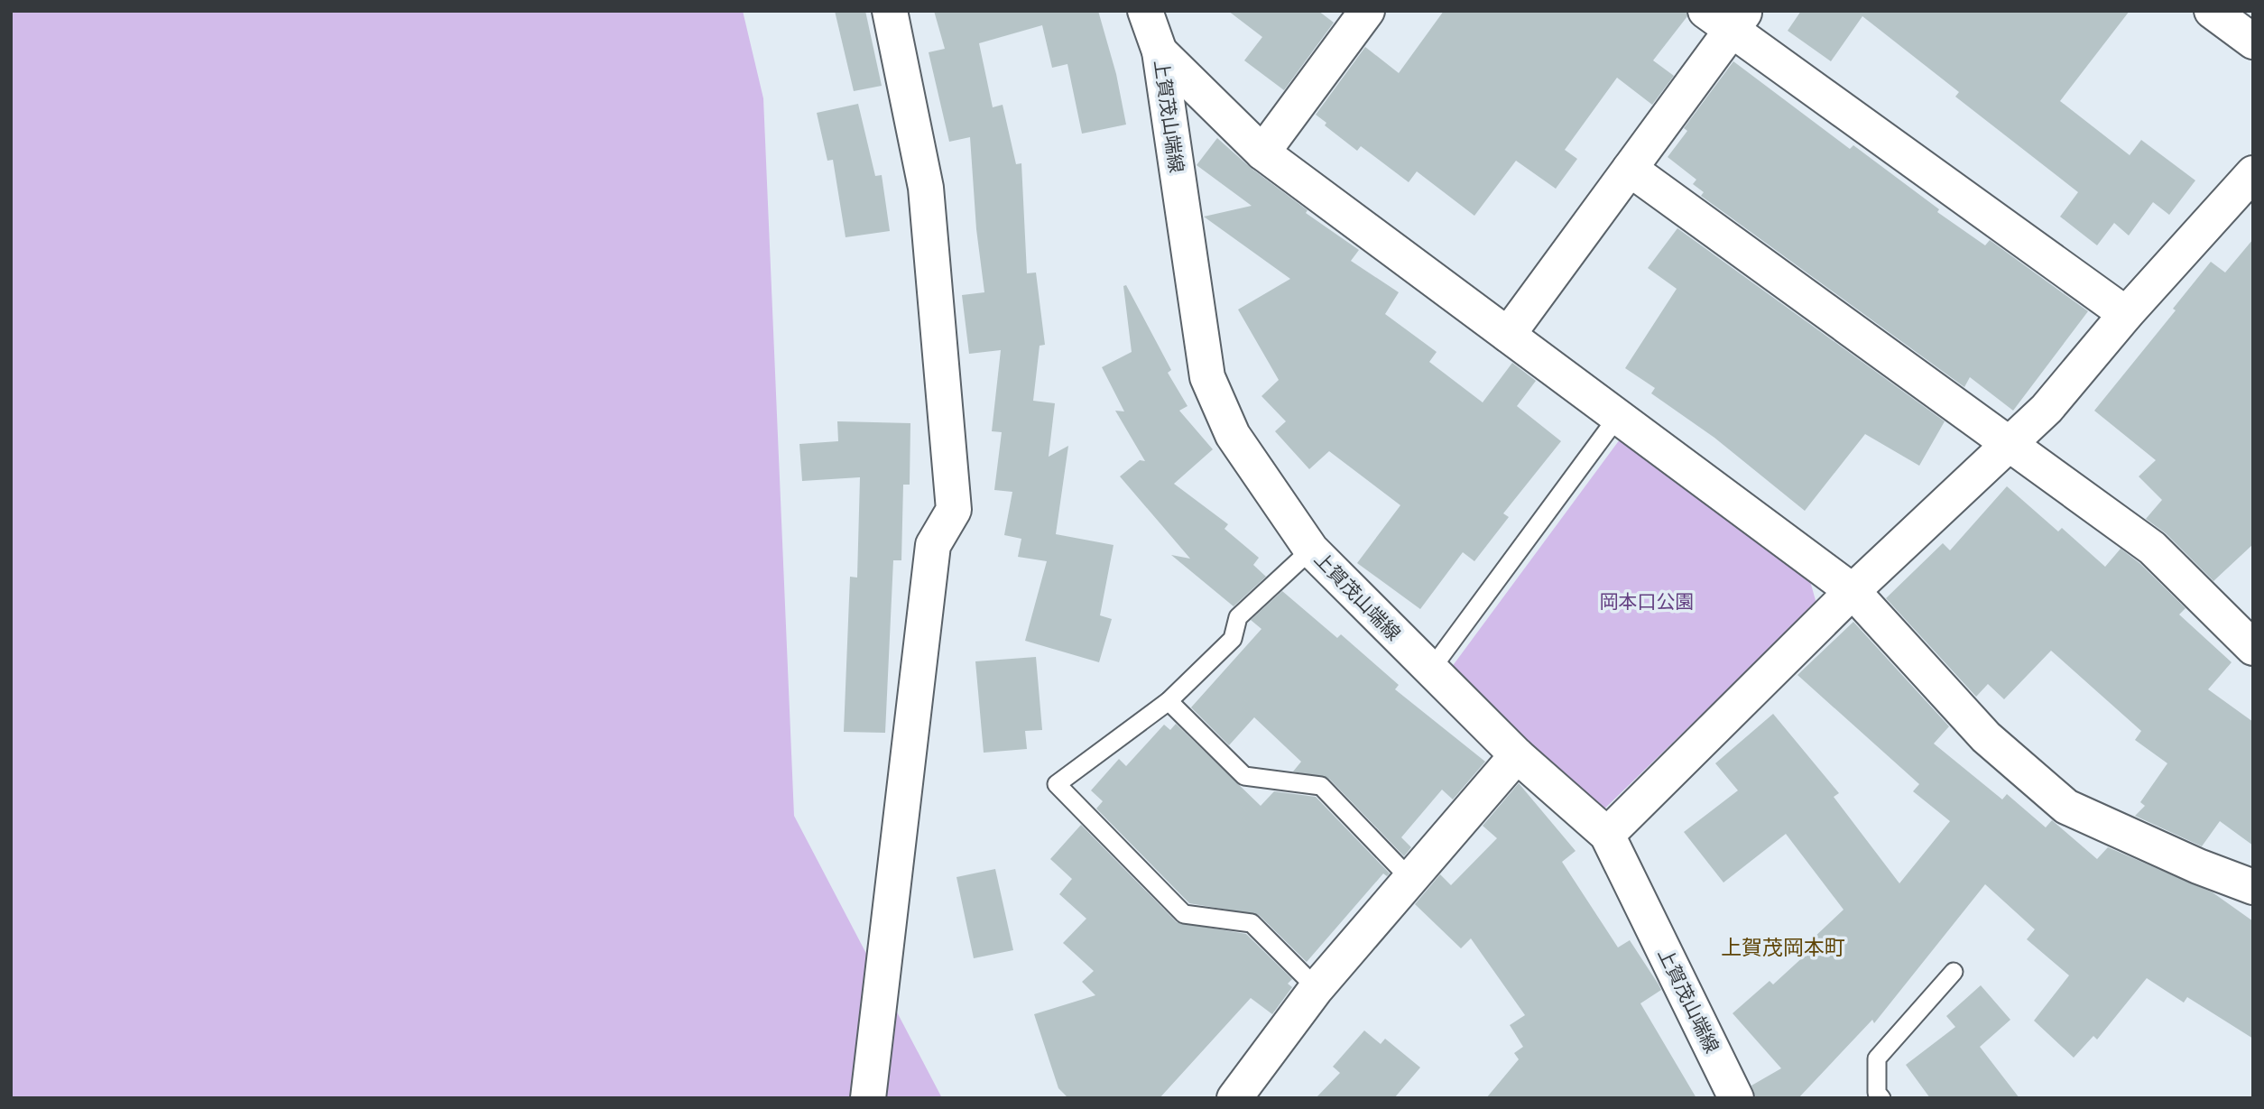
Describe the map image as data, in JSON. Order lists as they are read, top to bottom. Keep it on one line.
{"streets":{"street":["上賀茂山端線"]},"districts":["上賀茂岡本町"],"parks":["岡本口公園"]}
